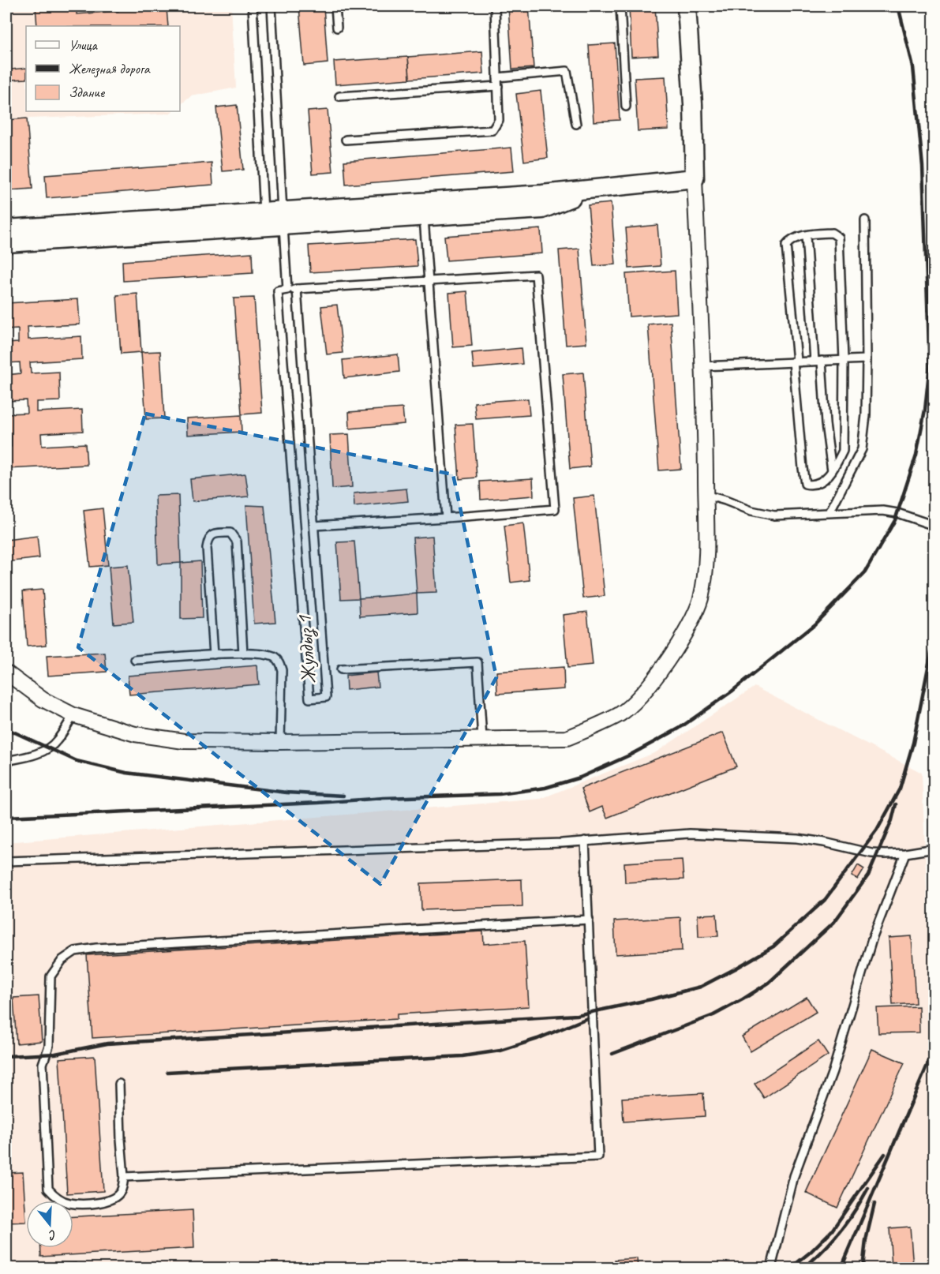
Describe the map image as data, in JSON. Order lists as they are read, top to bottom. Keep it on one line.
{"streets":{"lane":["Жулдыз 1"]},"legend":["Улица","Железная дорога","Здание"],"north":"bottom"}
